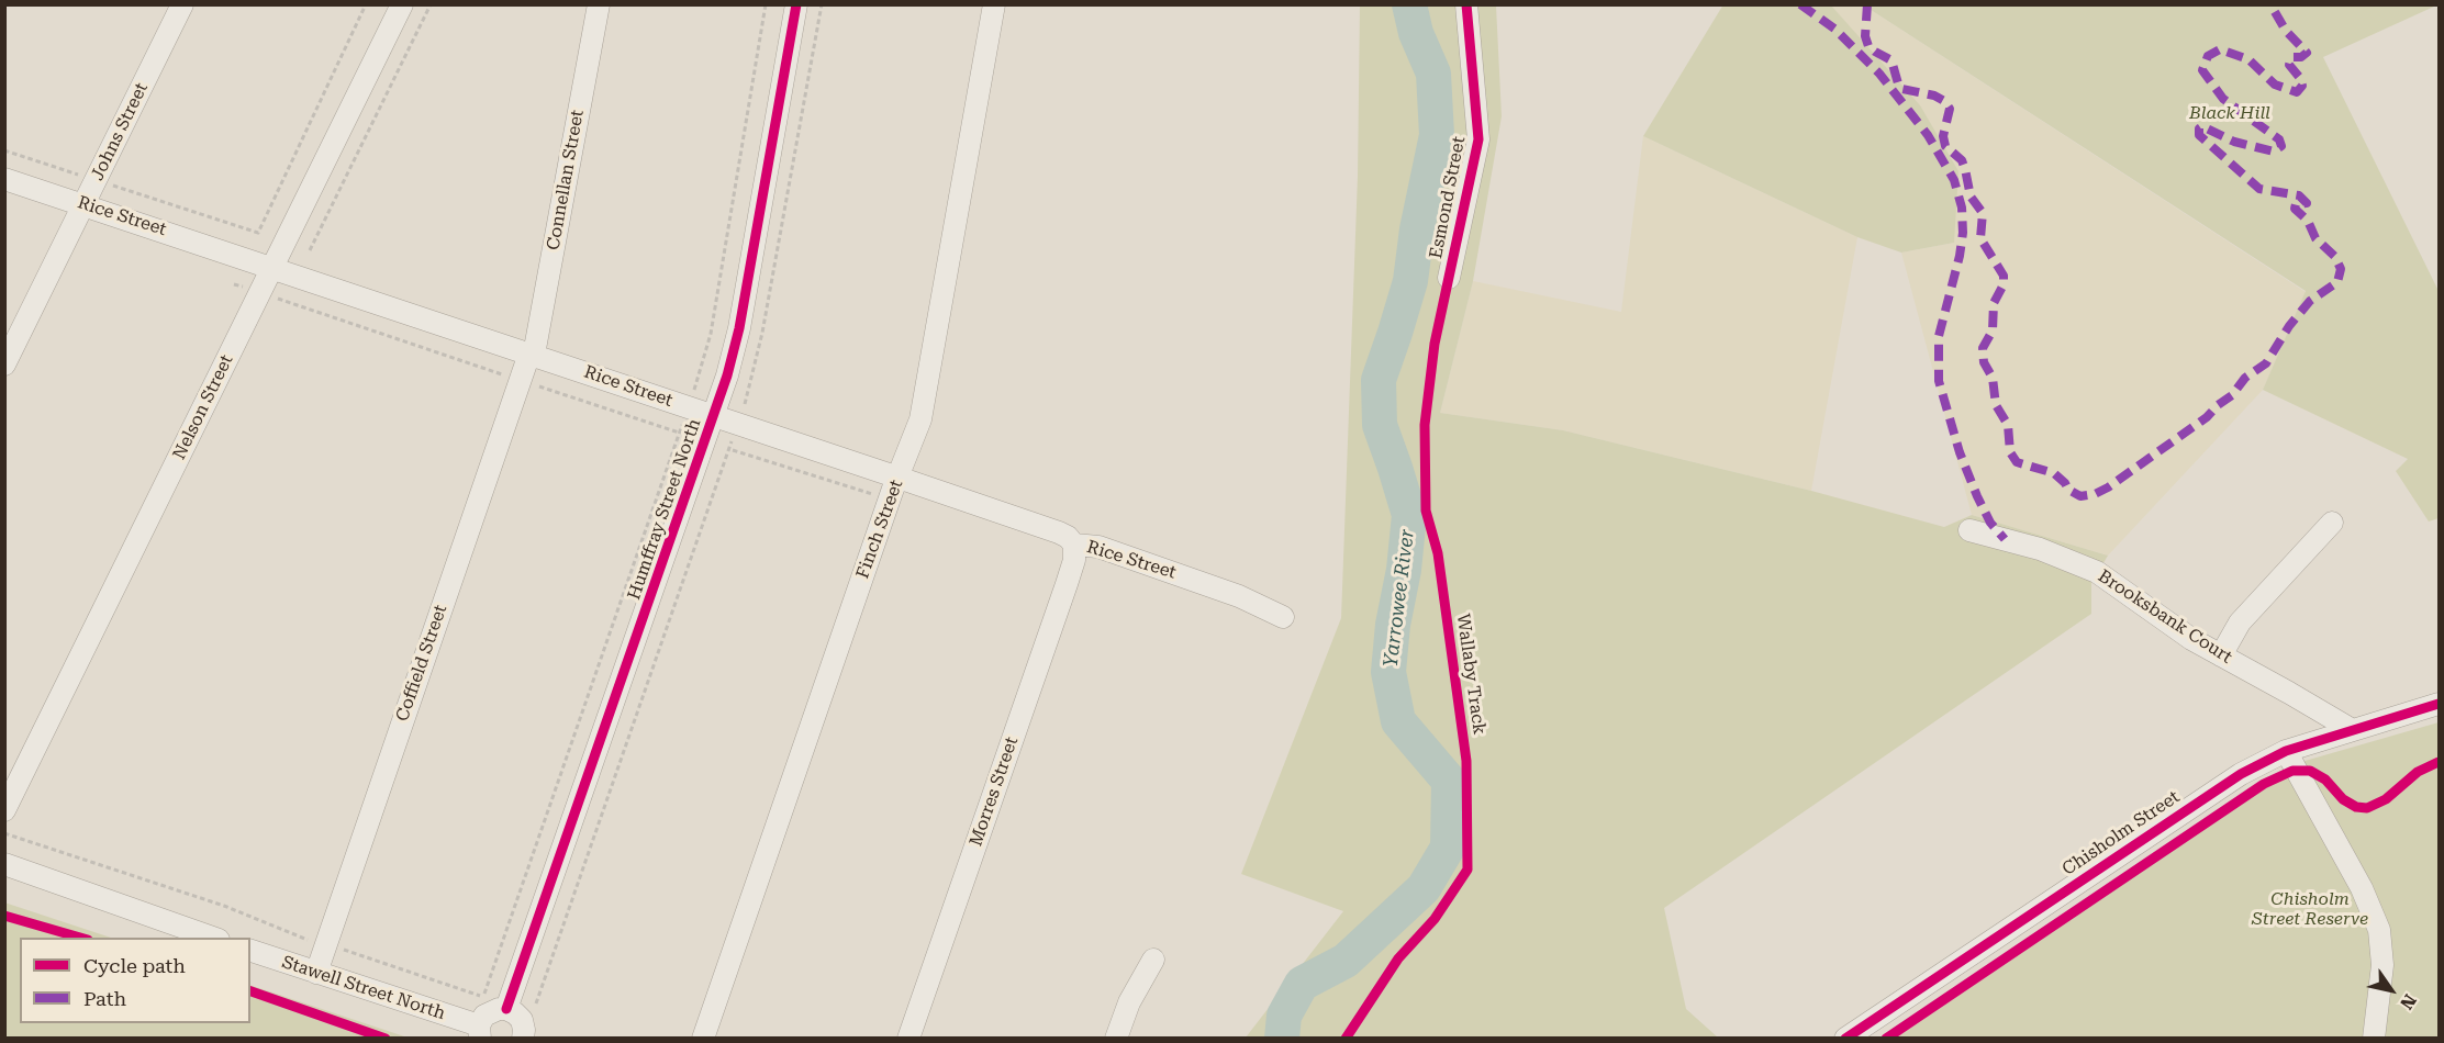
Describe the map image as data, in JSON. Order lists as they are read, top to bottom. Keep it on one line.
{"streets":{"street":["Johns Street","Connellan Street","Esmond Street","Rice Street","Nelson Street","Humffray Street North","Finch Street","Brooksbank Court","Coffield Street","Morres Street","Chisholm Street","Stawell Street North"],"cycle path":["Wallaby Track"]},"crossings":[["Johns Street","Rice Street"],["Connellan Street","Rice Street"],["Connellan Street","Coffield Street"],["Rice Street","Nelson Street"],["Rice Street","Humffray Street North"],["Rice Street","Finch Street"],["Rice Street","Coffield Street"],["Rice Street","Morres Street"],["Brooksbank Court","Chisholm Street"],["Coffield Street","Stawell Street North"]],"water":["Yarrowee River"],"parks":["Black Hill","Chisholm Street Reserve"],"legend":["Cycle path","Path"],"north":"bottom right"}
